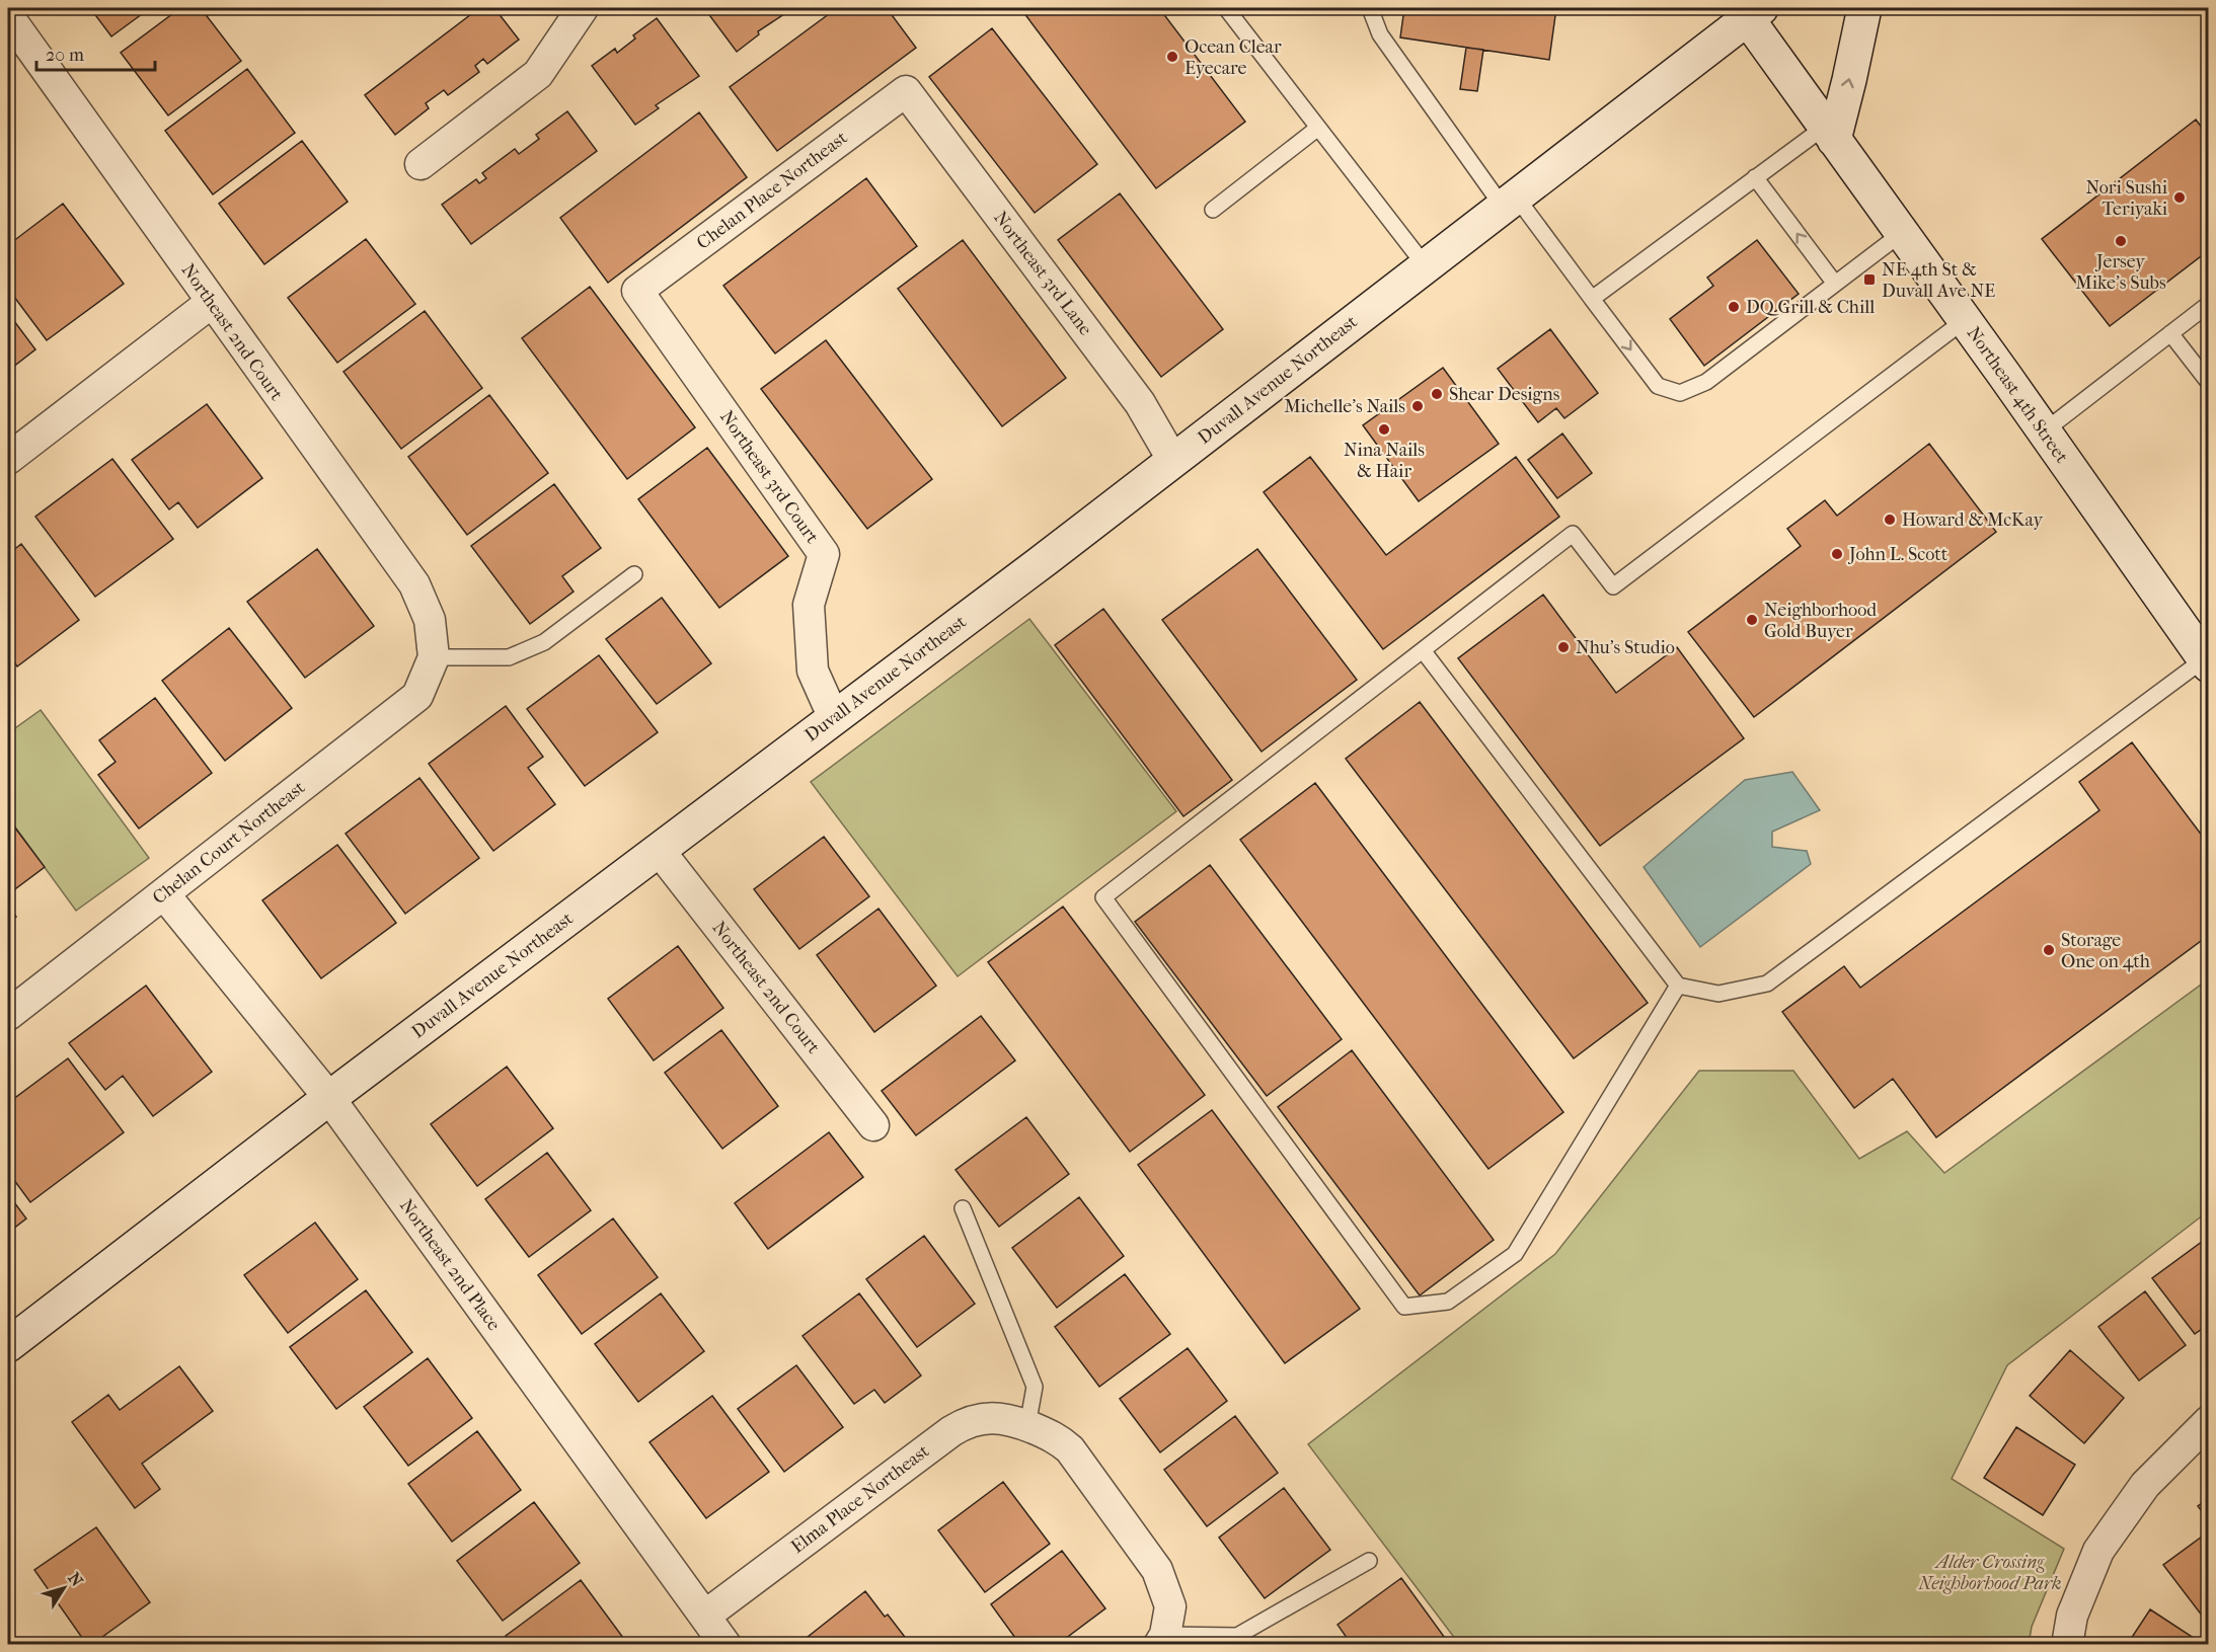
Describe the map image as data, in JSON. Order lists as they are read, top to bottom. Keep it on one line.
{"streets":{"street":["Chelan Place Northeast","Northeast 3rd Lane","Northeast 2nd Court","Duvall Avenue Northeast","Northeast 4th Street","Northeast 3rd Court","Chelan Court Northeast","Northeast 2nd Place","Elma Place Northeast"]},"crossings":[["Chelan Place Northeast","Northeast 3rd Lane"],["Chelan Place Northeast","Northeast 3rd Court"],["Northeast 3rd Lane","Duvall Avenue Northeast"],["Northeast 2nd Court","Duvall Avenue Northeast"],["Northeast 2nd Court","Chelan Court Northeast"],["Duvall Avenue Northeast","Northeast 4th Street"],["Duvall Avenue Northeast","Northeast 3rd Court"],["Duvall Avenue Northeast","Northeast 2nd Place"],["Chelan Court Northeast","Northeast 2nd Place"],["Northeast 2nd Place","Elma Place Northeast"]],"parks":["Alder Crossing Neighborhood Park"],"places":{"other":["Ocean Clear Eyecare","Nori Sushi Teriyaki","Jersey Mike's Subs","DQ Grill & Chill","Shear Designs","Michelle's Nails","Nina Nails & Hair","Howard & McKay","John L. Scott","Neighborhood Gold Buyer","Nhu's Studio","Storage One on 4th"],"transit":["NE 4th St & Duvall Ave NE"]},"scale_bar":"20 m","north":"top right"}
